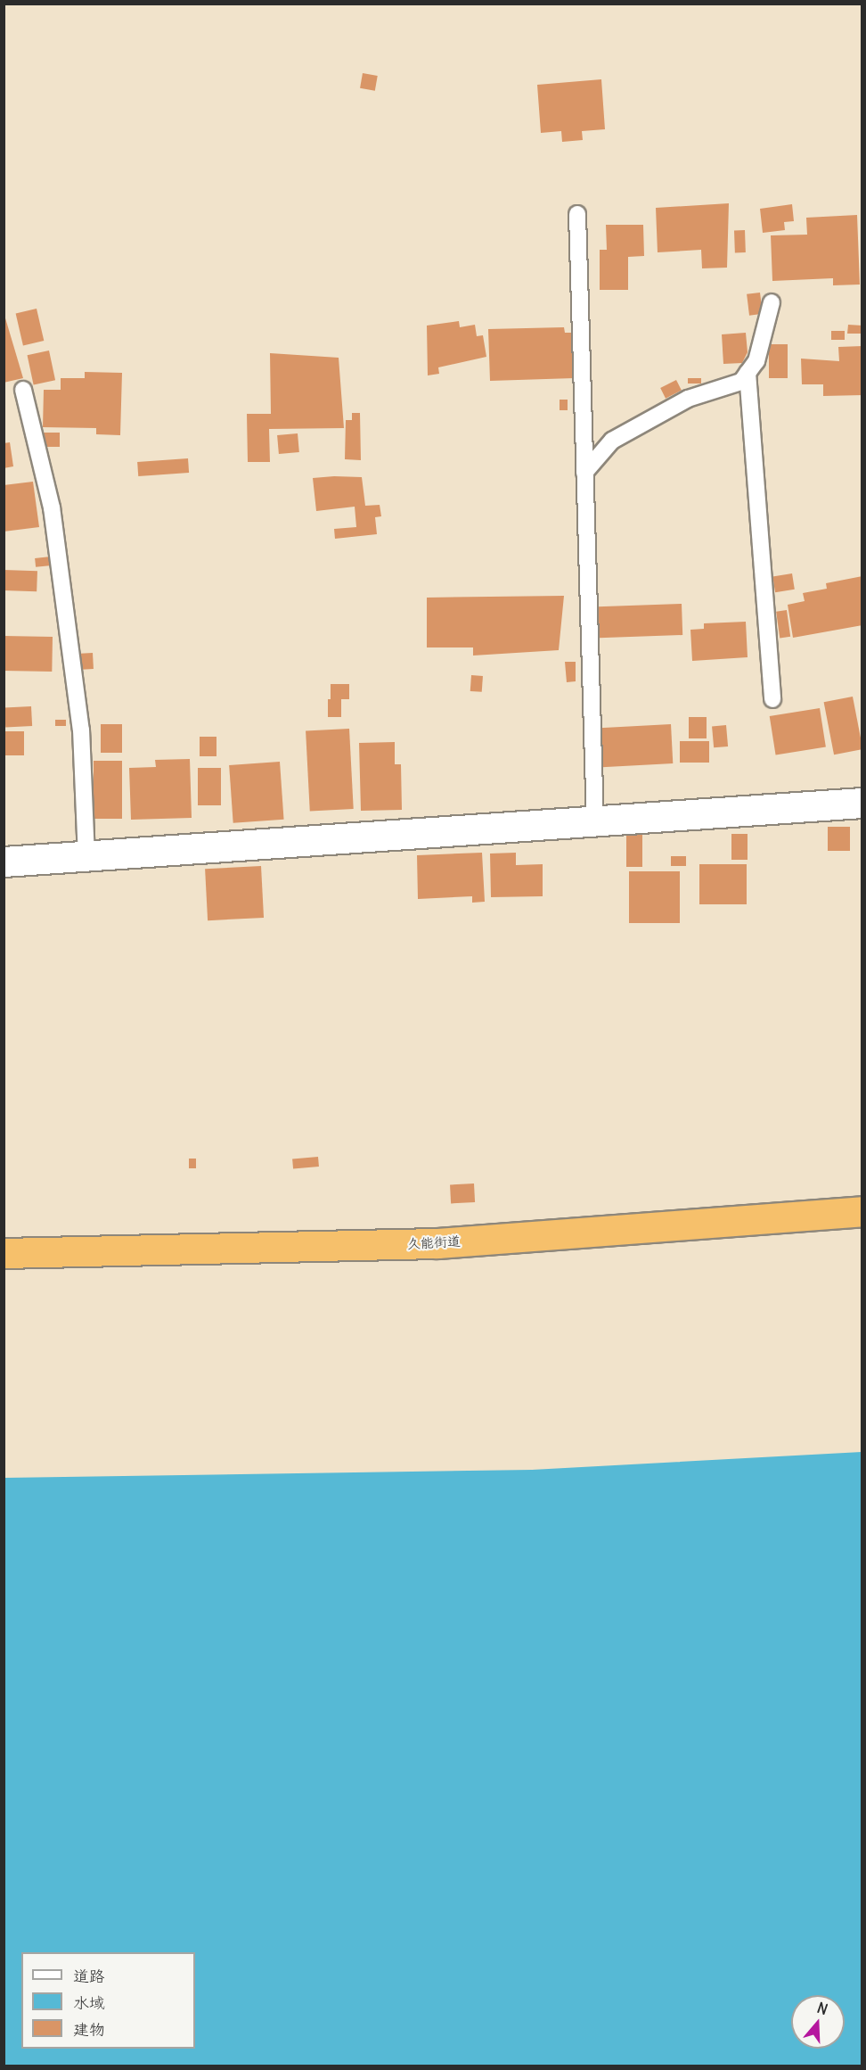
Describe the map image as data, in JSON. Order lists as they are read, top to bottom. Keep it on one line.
{"streets":{"highway":["久能街道"]},"legend":["道路","水域","建物"],"north":"top"}
